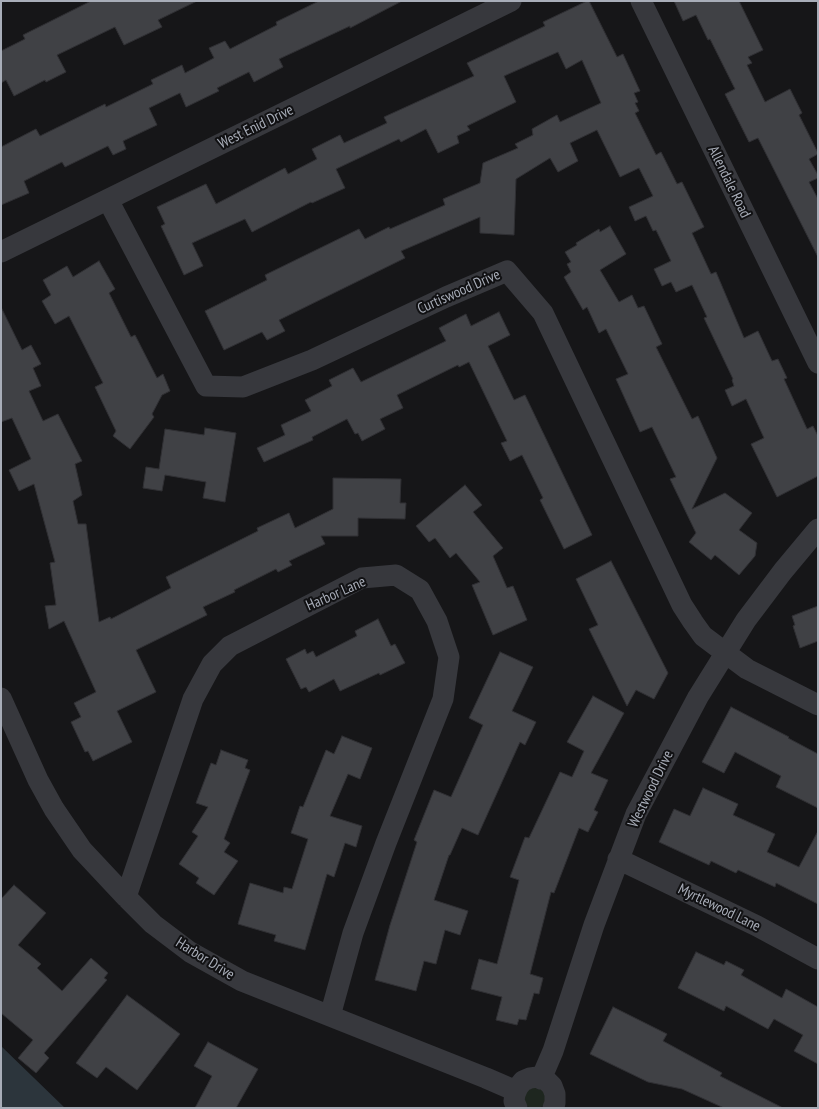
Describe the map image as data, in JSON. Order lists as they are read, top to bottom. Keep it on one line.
{"streets":{"street":["West Enid Drive","Allendale Road","Curtiswood Drive","Harbor Lane","Westwood Drive","Myrtlewood Lane","Harbor Drive"]},"crossings":[["West Enid Drive","Curtiswood Drive"],["Curtiswood Drive","Westwood Drive"],["Harbor Lane","Harbor Drive"],["Westwood Drive","Myrtlewood Lane"]]}
